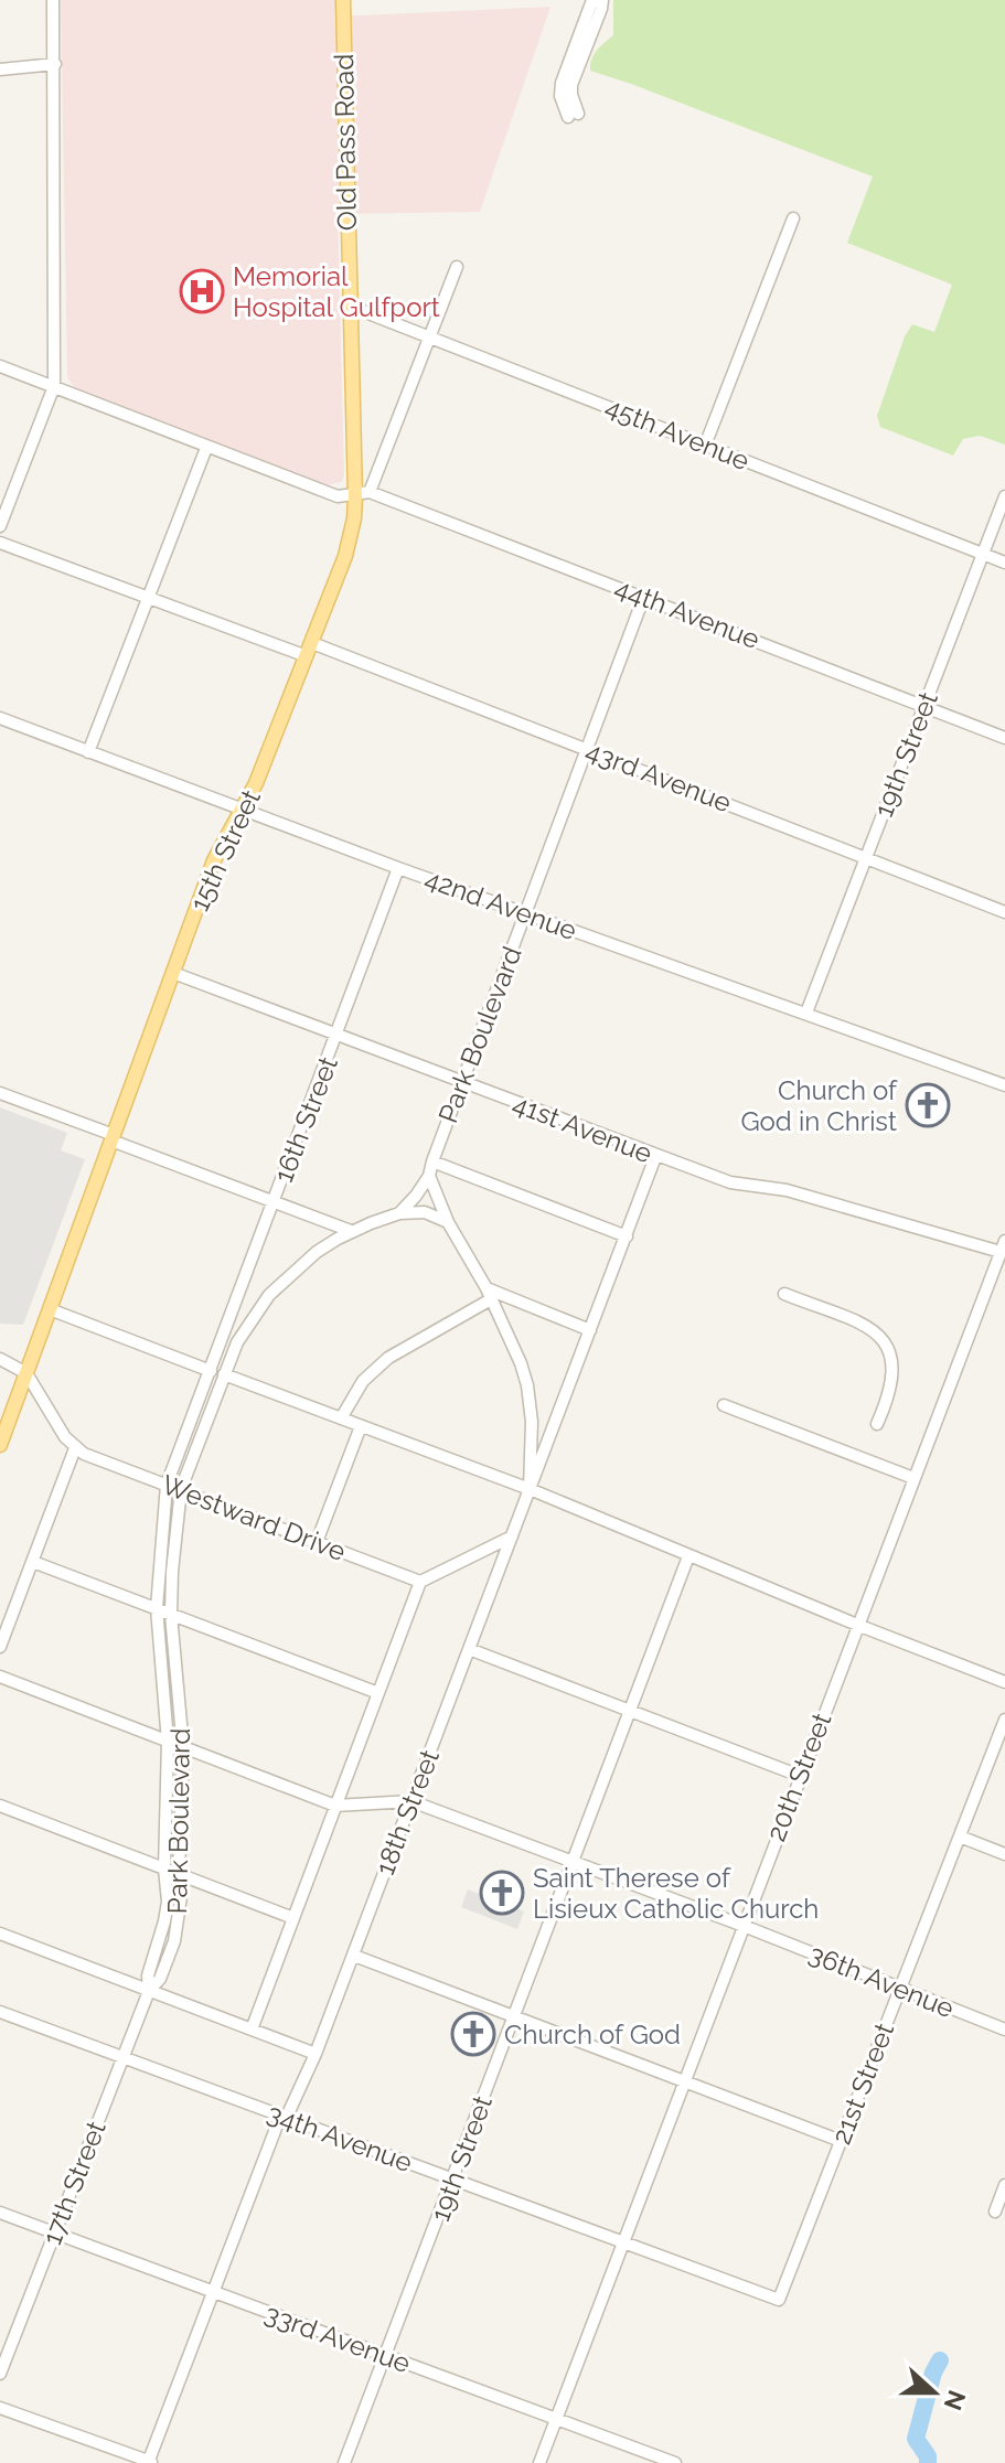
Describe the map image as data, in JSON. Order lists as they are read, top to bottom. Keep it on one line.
{"streets":{"main road":["Old Pass Road","15th Street"],"street":["45th Avenue","44th Avenue","19th Street","43rd Avenue","42nd Avenue","Park Boulevard","16th Street","41st Avenue","Westward Drive","20th Street","18th Street","36th Avenue","21st Street","34th Avenue","17th Street","33rd Avenue"]},"crossings":[["Old Pass Road","45th Avenue"],["Old Pass Road","44th Avenue"],["Old Pass Road","15th Street"],["45th Avenue","19th Street"],["45th Avenue","15th Street"],["44th Avenue","19th Street"],["44th Avenue","15th Street"],["44th Avenue","Park Boulevard"],["19th Street","43rd Avenue"],["19th Street","42nd Avenue"],["19th Street","36th Avenue"],["19th Street","34th Avenue"],["19th Street","33rd Avenue"],["43rd Avenue","15th Street"],["43rd Avenue","Park Boulevard"],["15th Street","42nd Avenue"],["15th Street","41st Avenue"],["42nd Avenue","Park Boulevard"],["42nd Avenue","16th Street"],["Park Boulevard","16th Street"],["Park Boulevard","41st Avenue"],["Park Boulevard","Westward Drive"],["Park Boulevard","17th Street"],["16th Street","41st Avenue"],["41st Avenue","20th Street"],["41st Avenue","18th Street"],["20th Street","36th Avenue"],["20th Street","34th Avenue"],["20th Street","33rd Avenue"],["18th Street","36th Avenue"],["18th Street","34th Avenue"],["18th Street","33rd Avenue"],["36th Avenue","21st Street"],["21st Street","34th Avenue"],["34th Avenue","17th Street"],["17th Street","33rd Avenue"]],"places":{"hospital":["Memorial Hospital Gulfport"],"church":["Church of God in Christ","Saint Therese of Lisieux Catholic Church","Church of God"]},"north":"right"}
